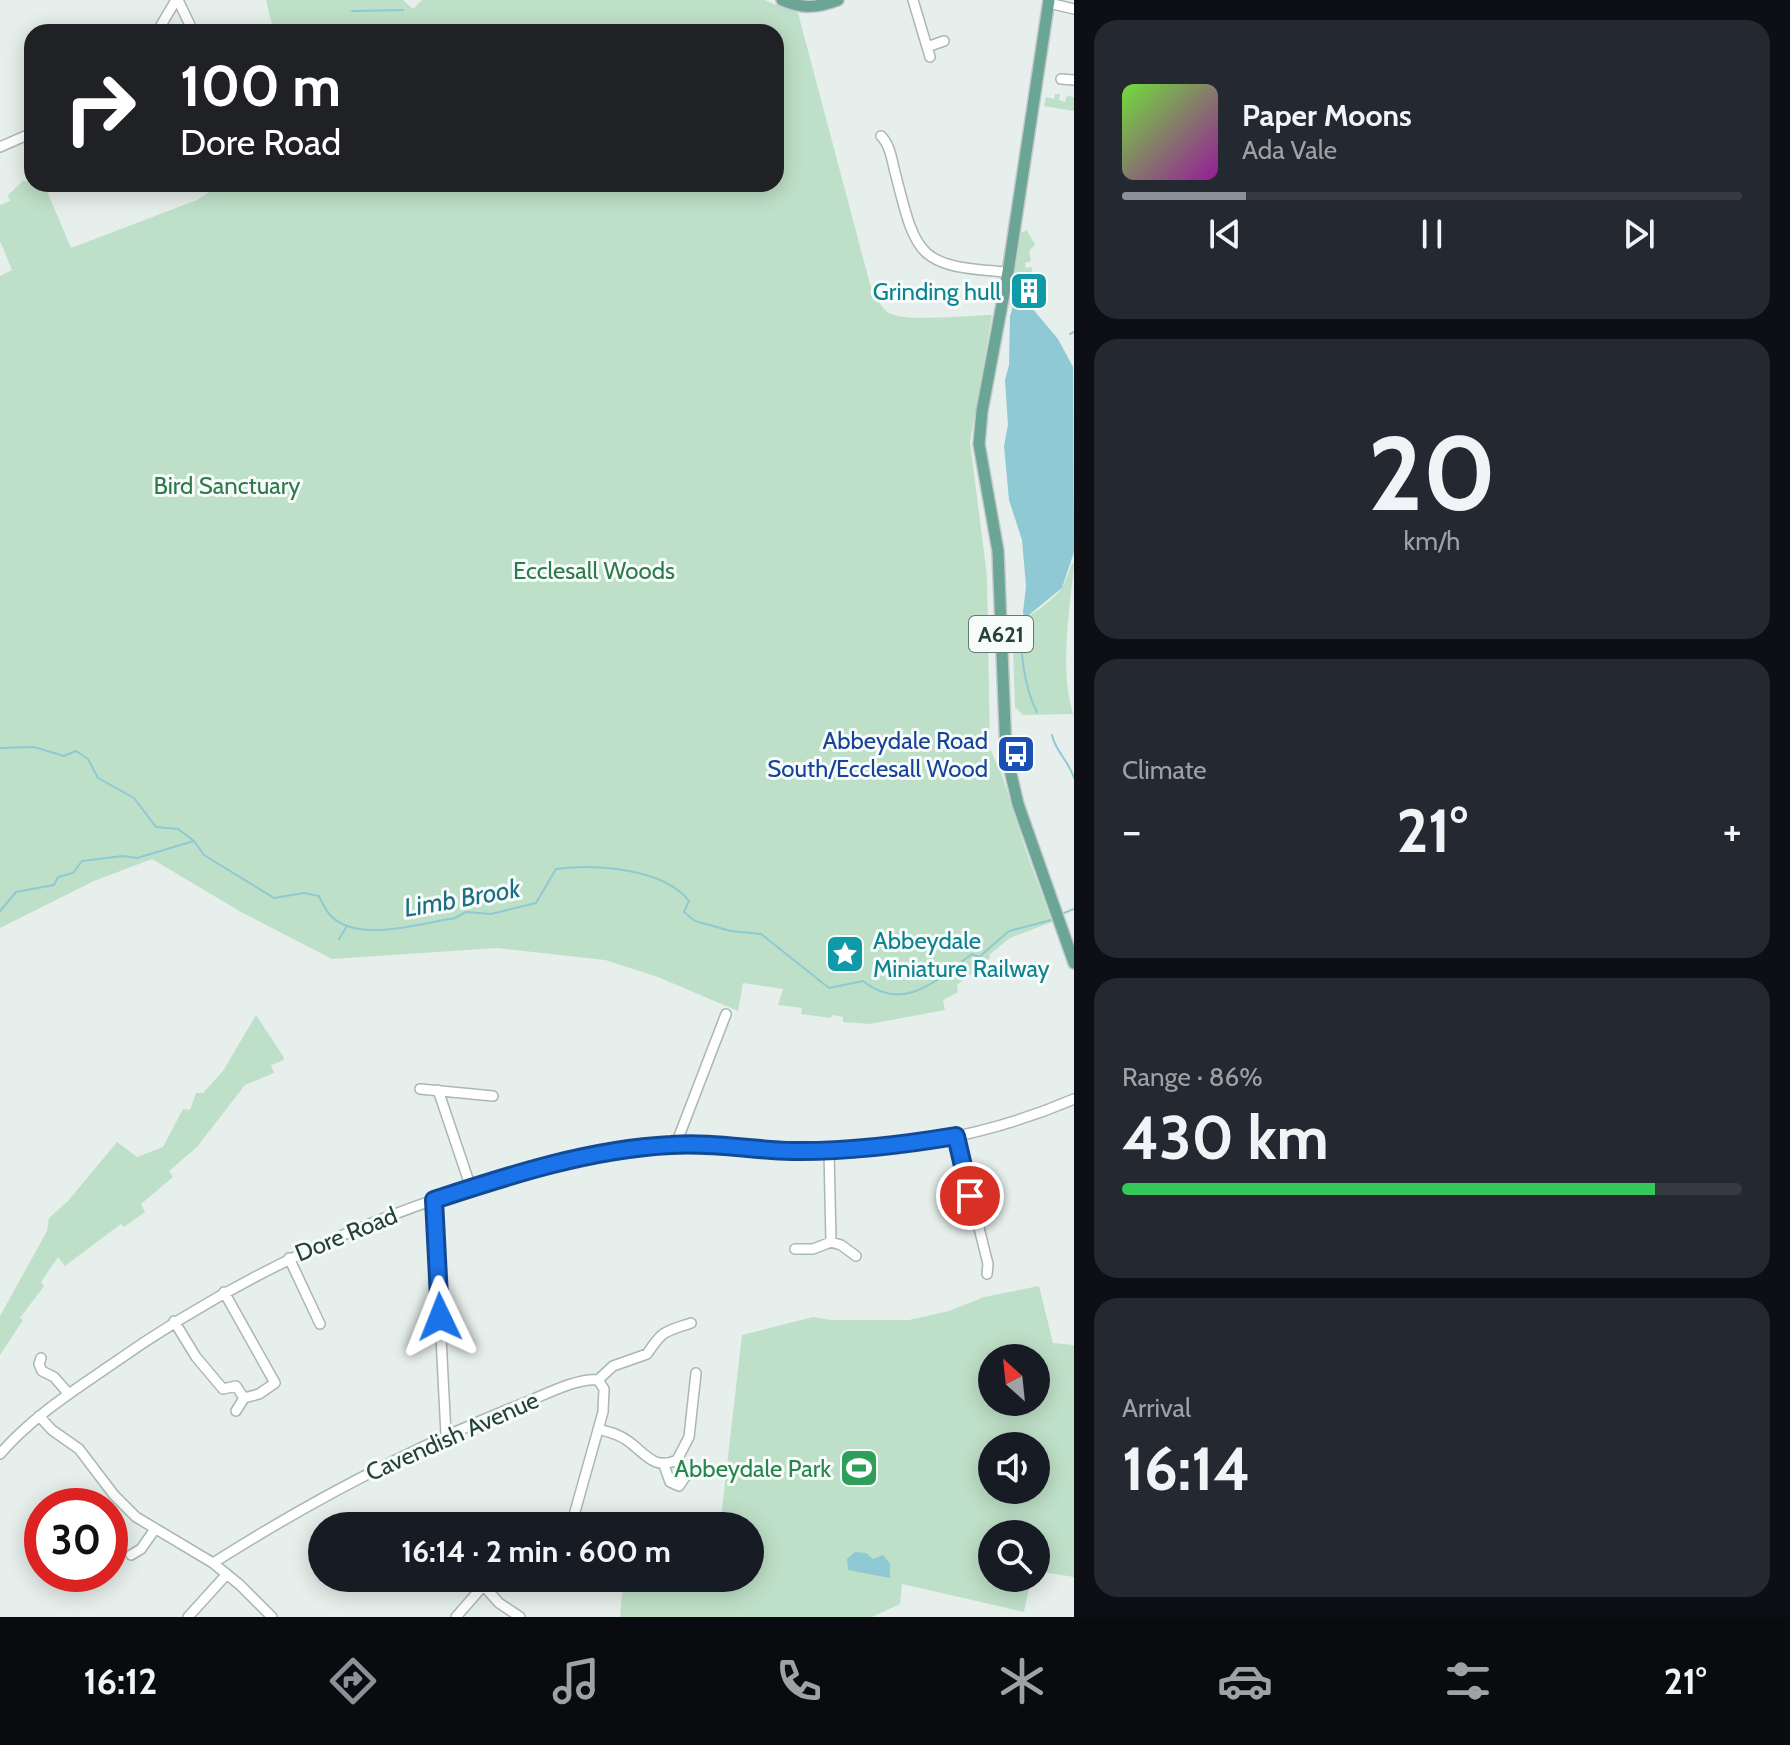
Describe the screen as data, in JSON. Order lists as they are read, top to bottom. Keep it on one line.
{"streets":{"main road":["A621"],"street":["Dore Road","Cavendish Avenue"]},"water":["Limb Brook"],"parks":["Bird Sanctuary","Ecclesall Woods"],"places":{"building":["Grinding hull"],"bus stop":["Abbeydale Road South/Ecclesall Wood"],"place":["Abbeydale Miniature Railway"],"sports":["Abbeydale Park"]},"north":"top left","page":{"turn":["100 m","Dore Road"],"song":["Paper Moons","Ada Vale"],"tile":[["20","km/h"],"Climate",["Range · 86%","430 km"],["Arrival","16:14"]],"heat":["−","21°","+"],"limit":"30","trip":"16:14 · 2 min · 600 m","tabs":["16:12","21°"]}}
